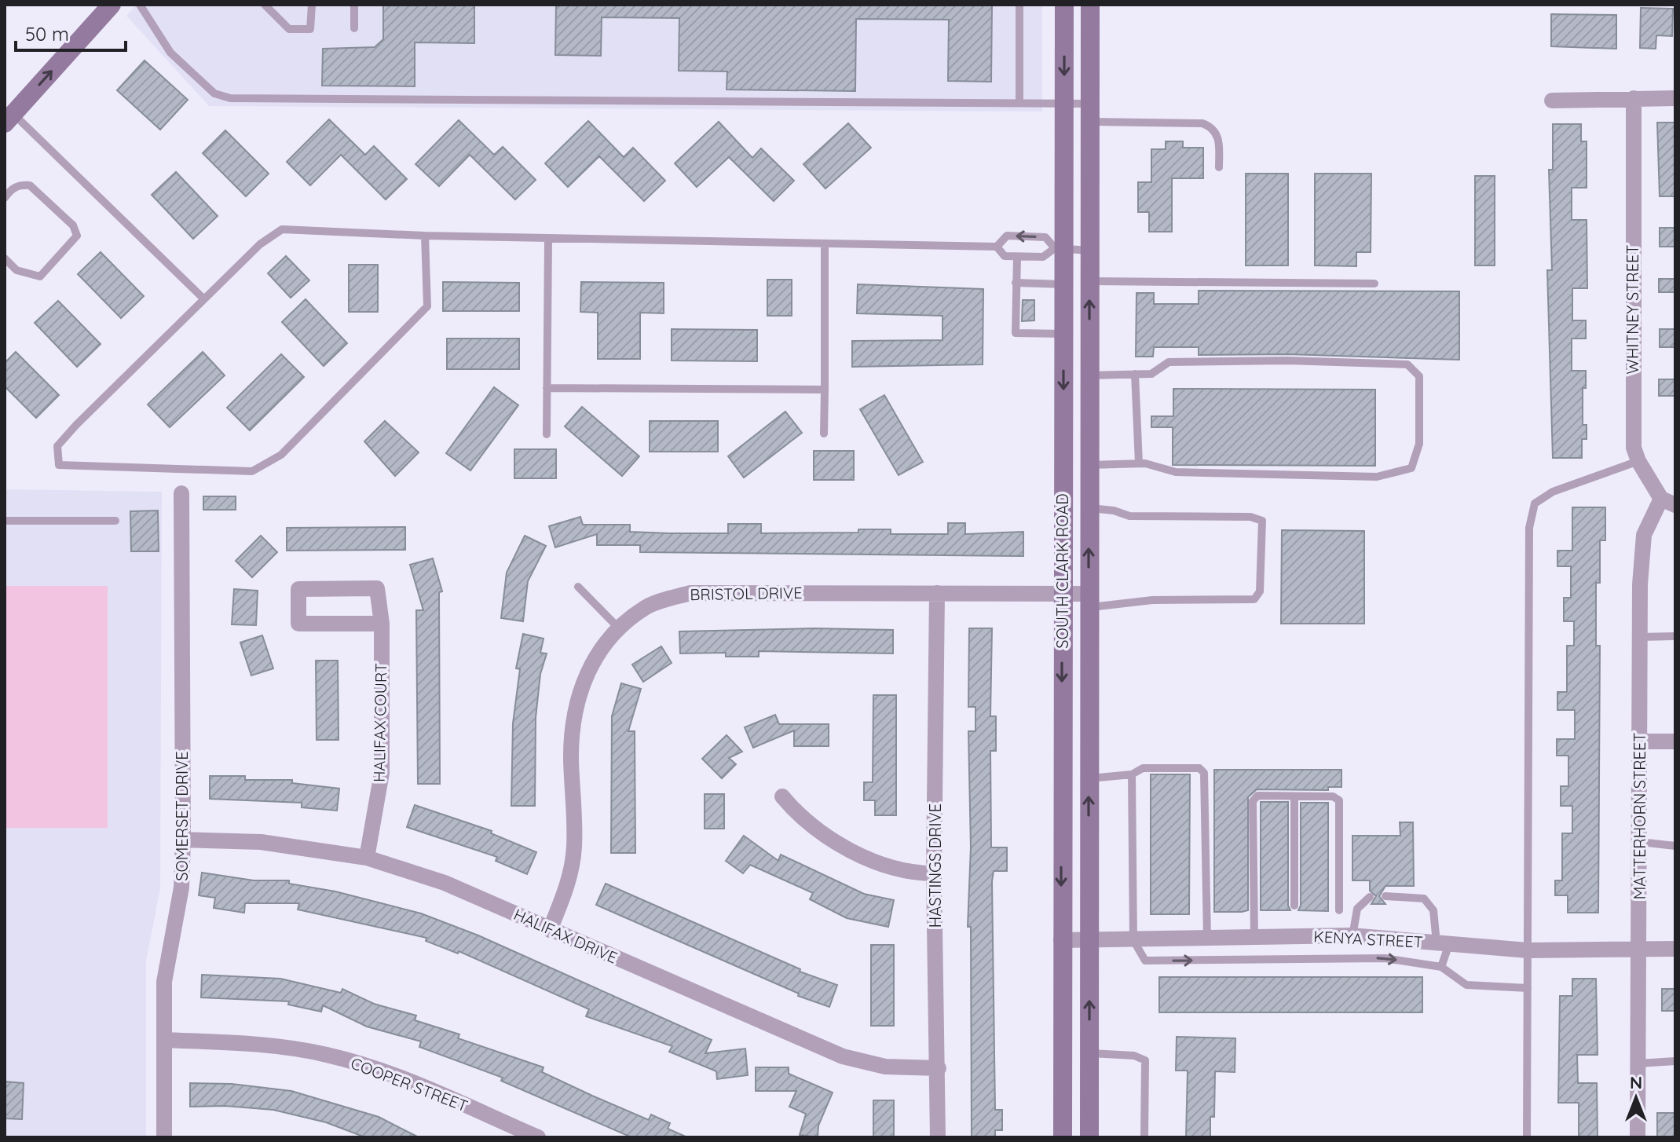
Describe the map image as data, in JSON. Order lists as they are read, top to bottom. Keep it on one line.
{"streets":{"main road":["SOUTH CLARK ROAD"],"street":["WHITNEY STREET","BRISTOL DRIVE","HALIFAX COURT","SOMERSET DRIVE","MATTERHORN STREET","HASTINGS DRIVE","HALIFAX DRIVE","KENYA STREET","COOPER STREET"]},"crossings":[["WHITNEY STREET","MATTERHORN STREET"],["SOUTH CLARK ROAD","BRISTOL DRIVE"],["SOUTH CLARK ROAD","KENYA STREET"],["BRISTOL DRIVE","HASTINGS DRIVE"],["BRISTOL DRIVE","HALIFAX DRIVE"],["HALIFAX COURT","HALIFAX DRIVE"],["SOMERSET DRIVE","HALIFAX DRIVE"],["SOMERSET DRIVE","COOPER STREET"],["MATTERHORN STREET","KENYA STREET"],["HASTINGS DRIVE","HALIFAX DRIVE"]],"scale_bar":"50 m","north":"top"}
